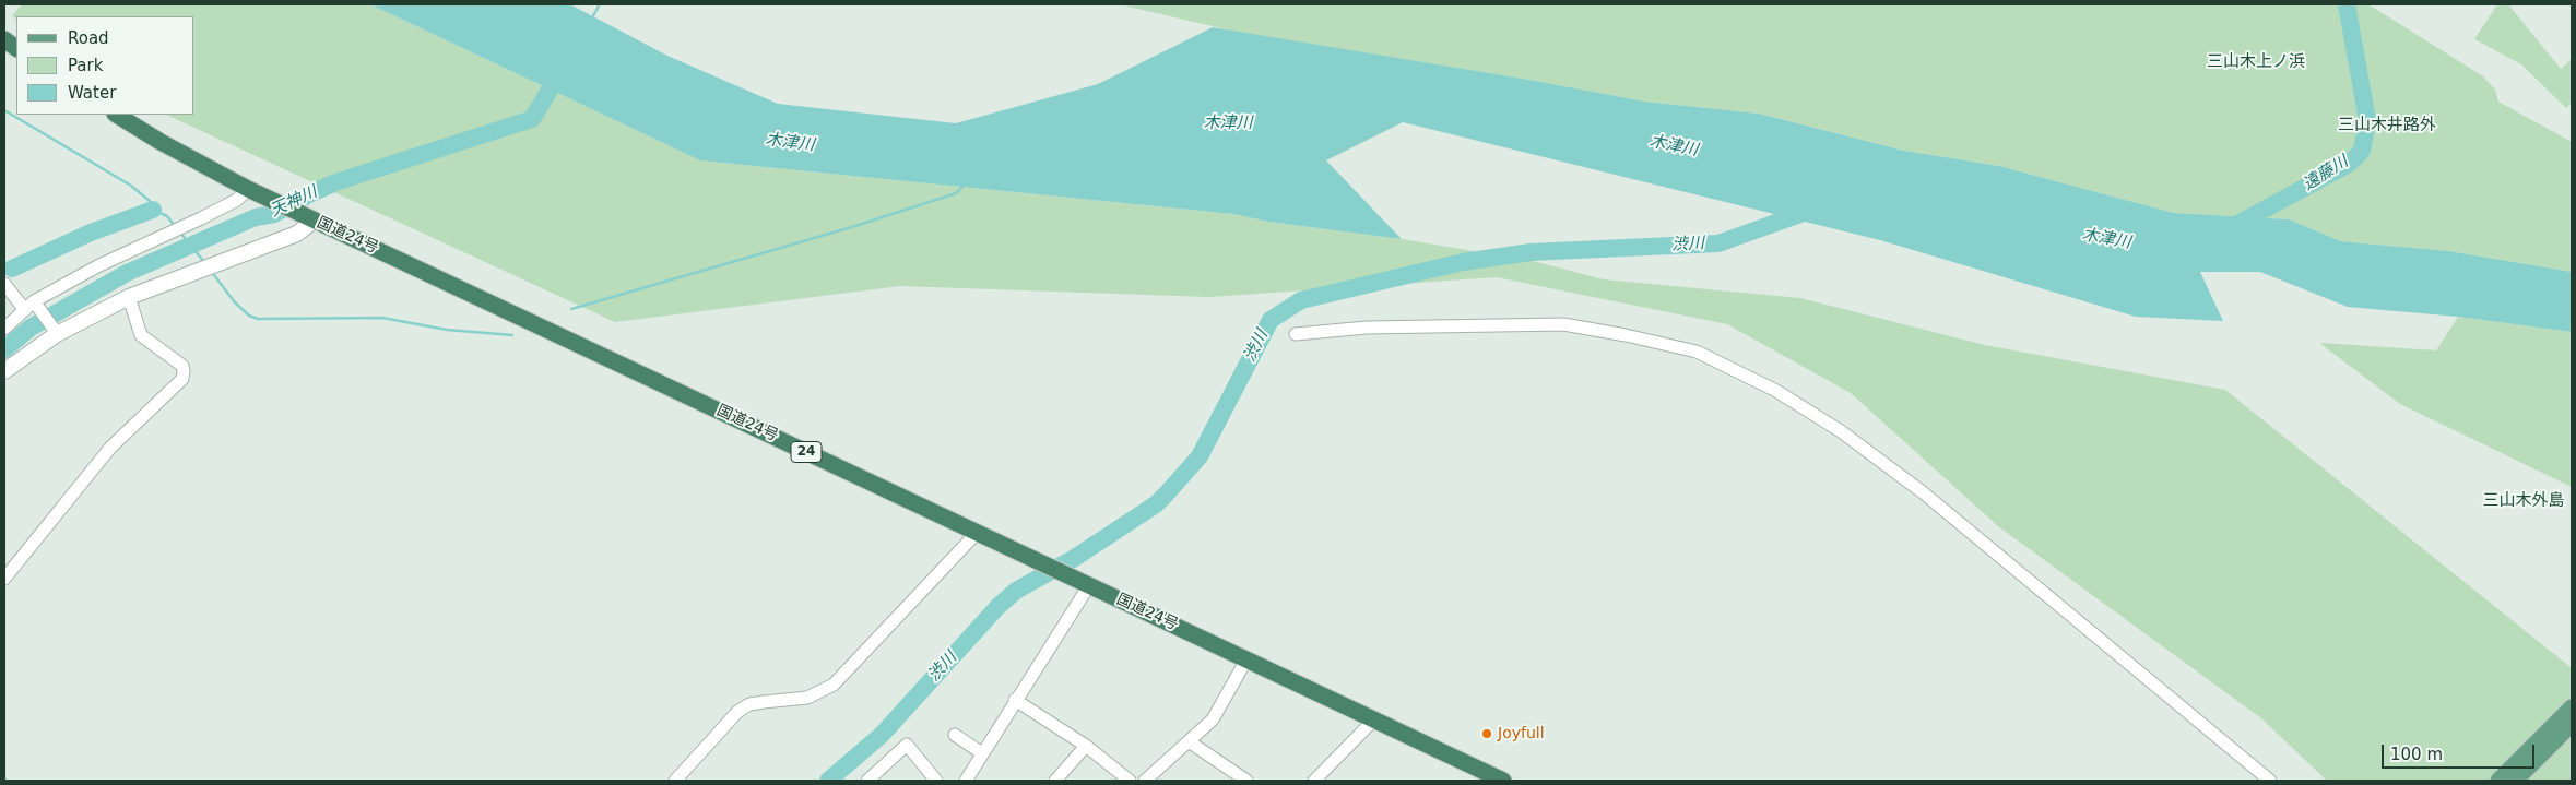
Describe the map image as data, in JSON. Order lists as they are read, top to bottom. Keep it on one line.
{"streets":{"highway":["国道24号","24"]},"districts":["三山木上ノ浜","三山木井路外","三山木外島"],"water":["木津川","遠藤川","天神川","渋川"],"places":["Joyfull"],"legend":["Road","Park","Water"],"scale_bar":"100 m"}
